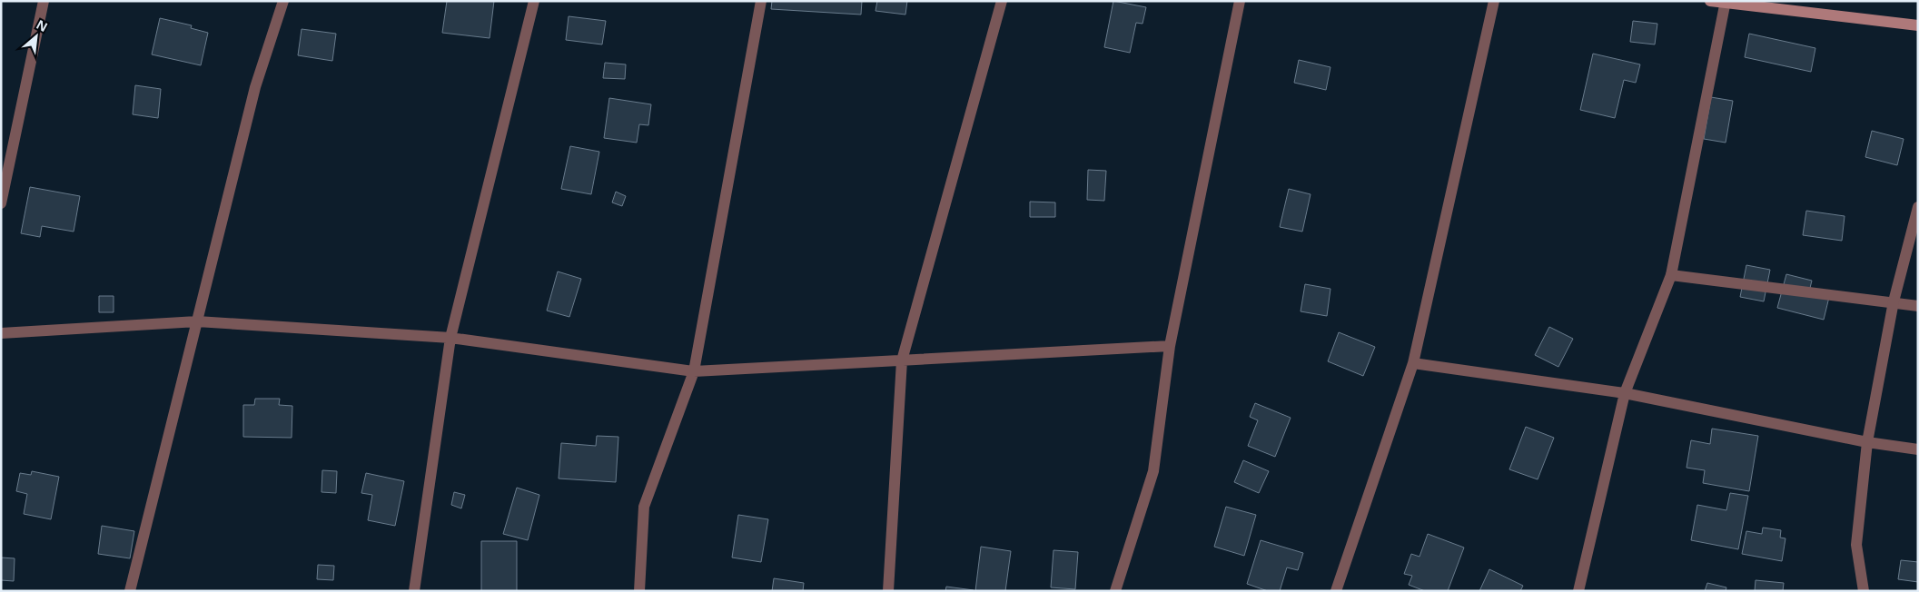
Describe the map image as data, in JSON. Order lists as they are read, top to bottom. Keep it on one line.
{"north":"top right"}
